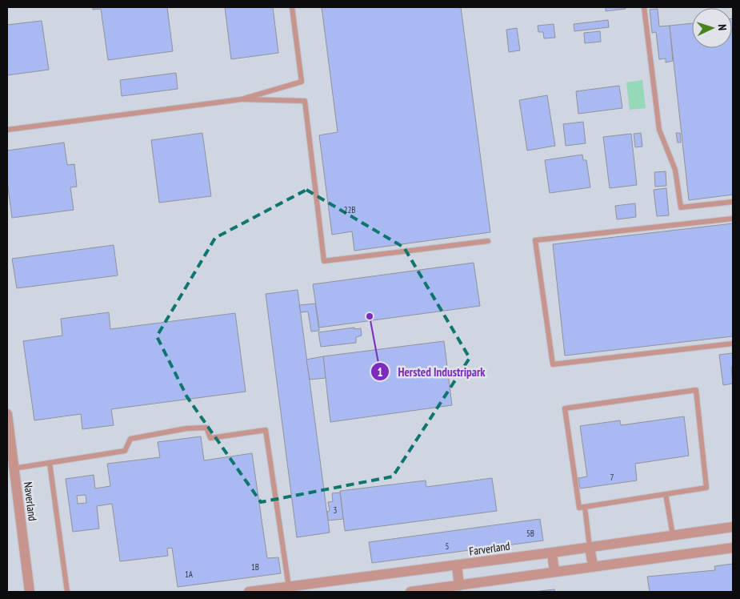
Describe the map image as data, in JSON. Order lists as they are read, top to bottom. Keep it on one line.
{"streets":{"street":["Naverland","Farverland"]},"places":["Hersted Industripark"],"house_numbers":["22B","7","3","5B","5","1B","1A"],"north":"right"}
